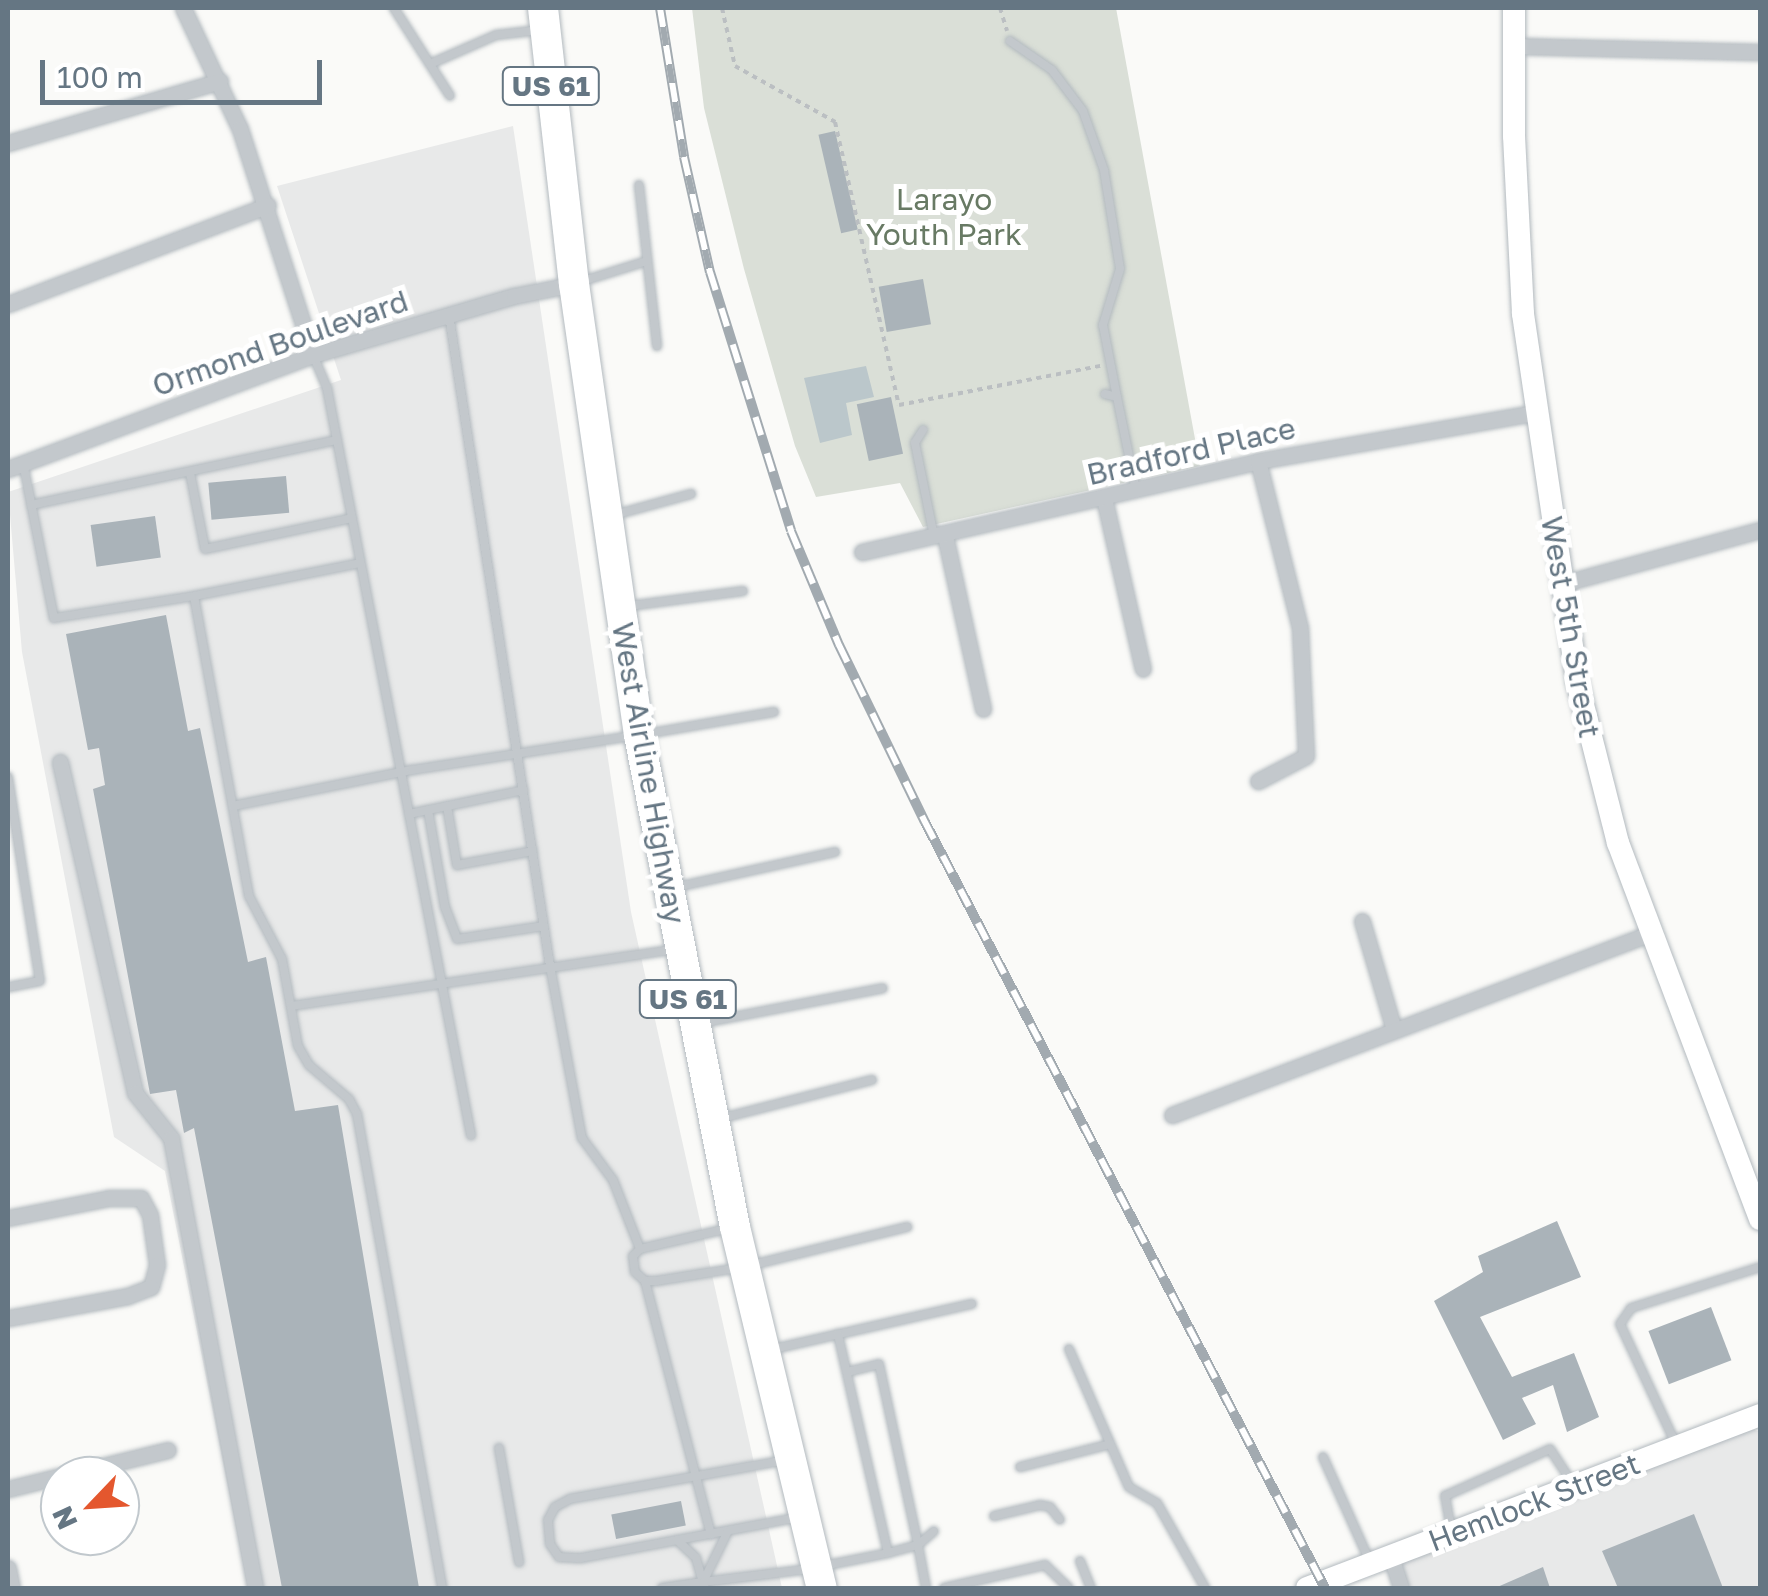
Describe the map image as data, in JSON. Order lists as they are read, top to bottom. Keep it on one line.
{"streets":{"highway":["US 61","West Airline Highway"],"main road":["West 5th Street","Hemlock Street"],"street":["Ormond Boulevard","Bradford Place"]},"crossings":[["Ormond Boulevard","West Airline Highway"],["Bradford Place","West 5th Street"]],"parks":["Larayo Youth Park"],"scale_bar":"100 m","north":"bottom left"}
